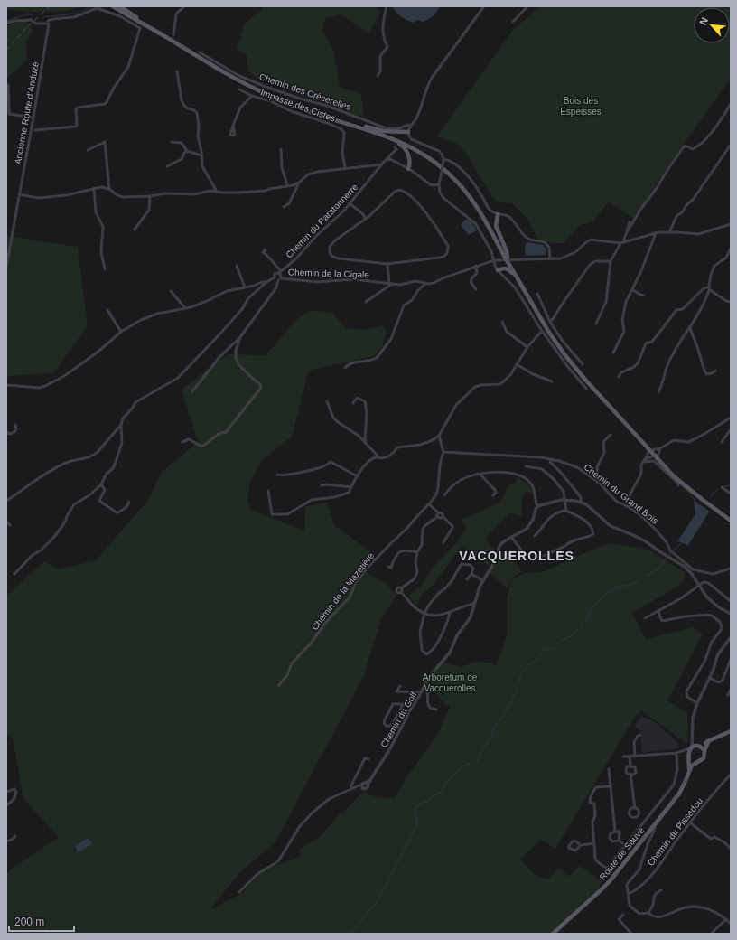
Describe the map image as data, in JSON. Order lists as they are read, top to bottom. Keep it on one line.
{"streets":{"main road":["Route de Sauve"],"street":["Chemin des Crécerelles","Impasse des Cistes","Ancienne Route d'Anduze","Chemin du Paratonnerre","Chemin de la Cigale","Chemin du Grand Bois","Chemin de la Mazetière","Chemin du Golf","Chemin du Pissadou"]},"crossings":[["Chemin du Grand Bois","Chemin de la Mazetière"]],"districts":["VACQUEROLLES"],"parks":["Bois des Espeisses","Arboretum de Vacquerolles"],"scale_bar":"200 m","north":"top left"}
